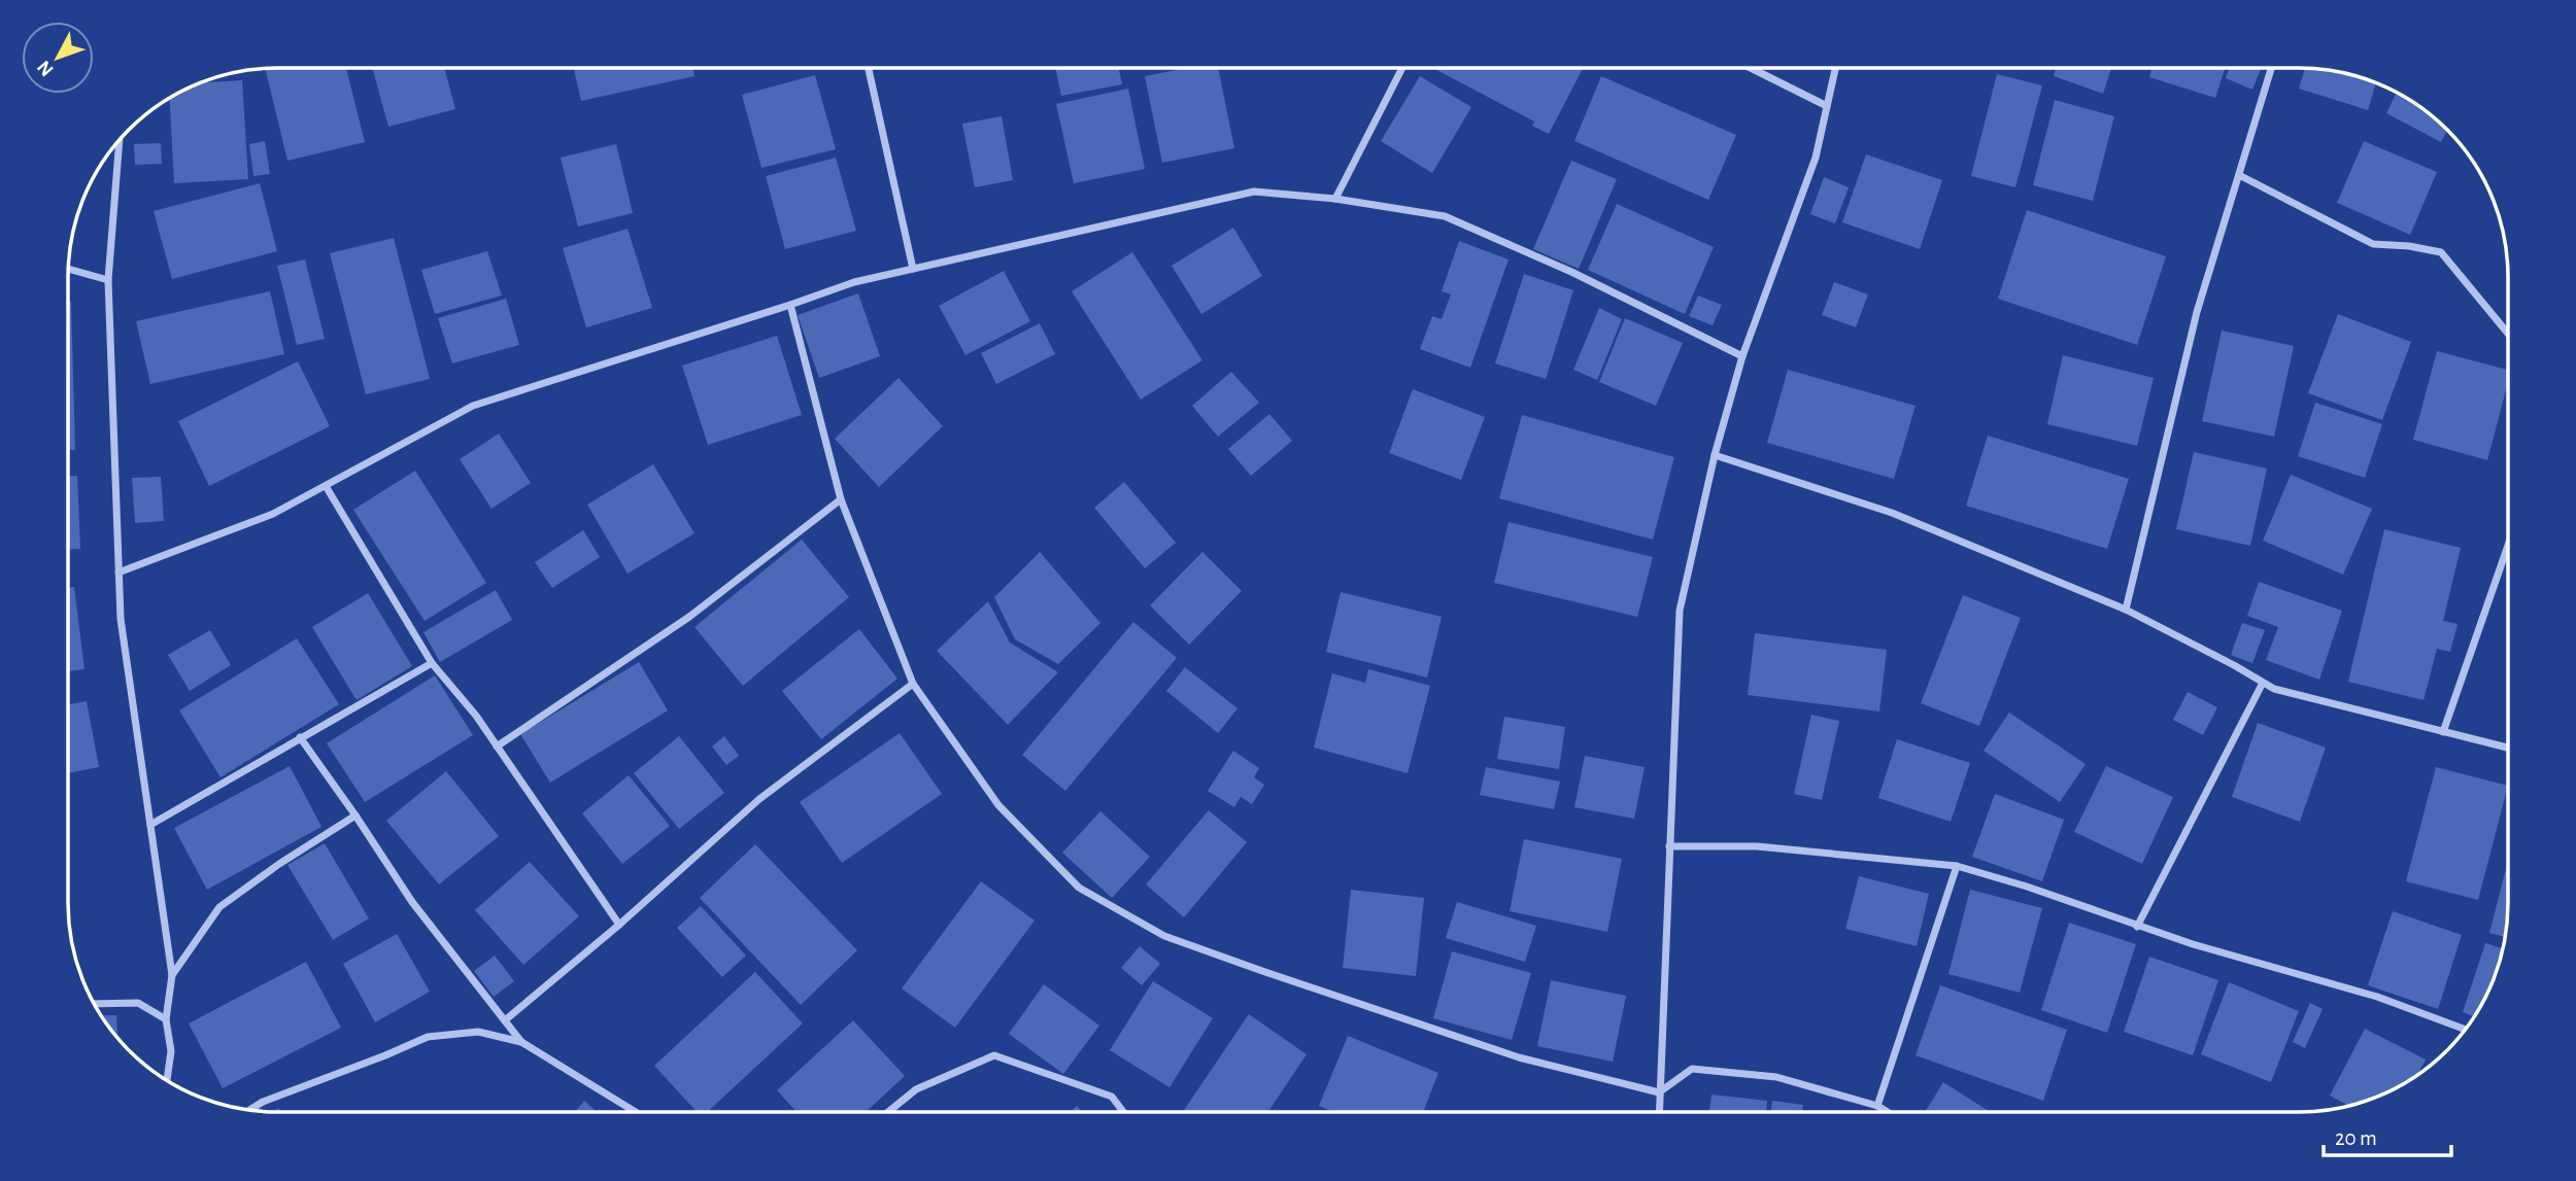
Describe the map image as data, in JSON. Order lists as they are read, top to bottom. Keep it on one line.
{"scale_bar":"20 m","north":"bottom left"}
